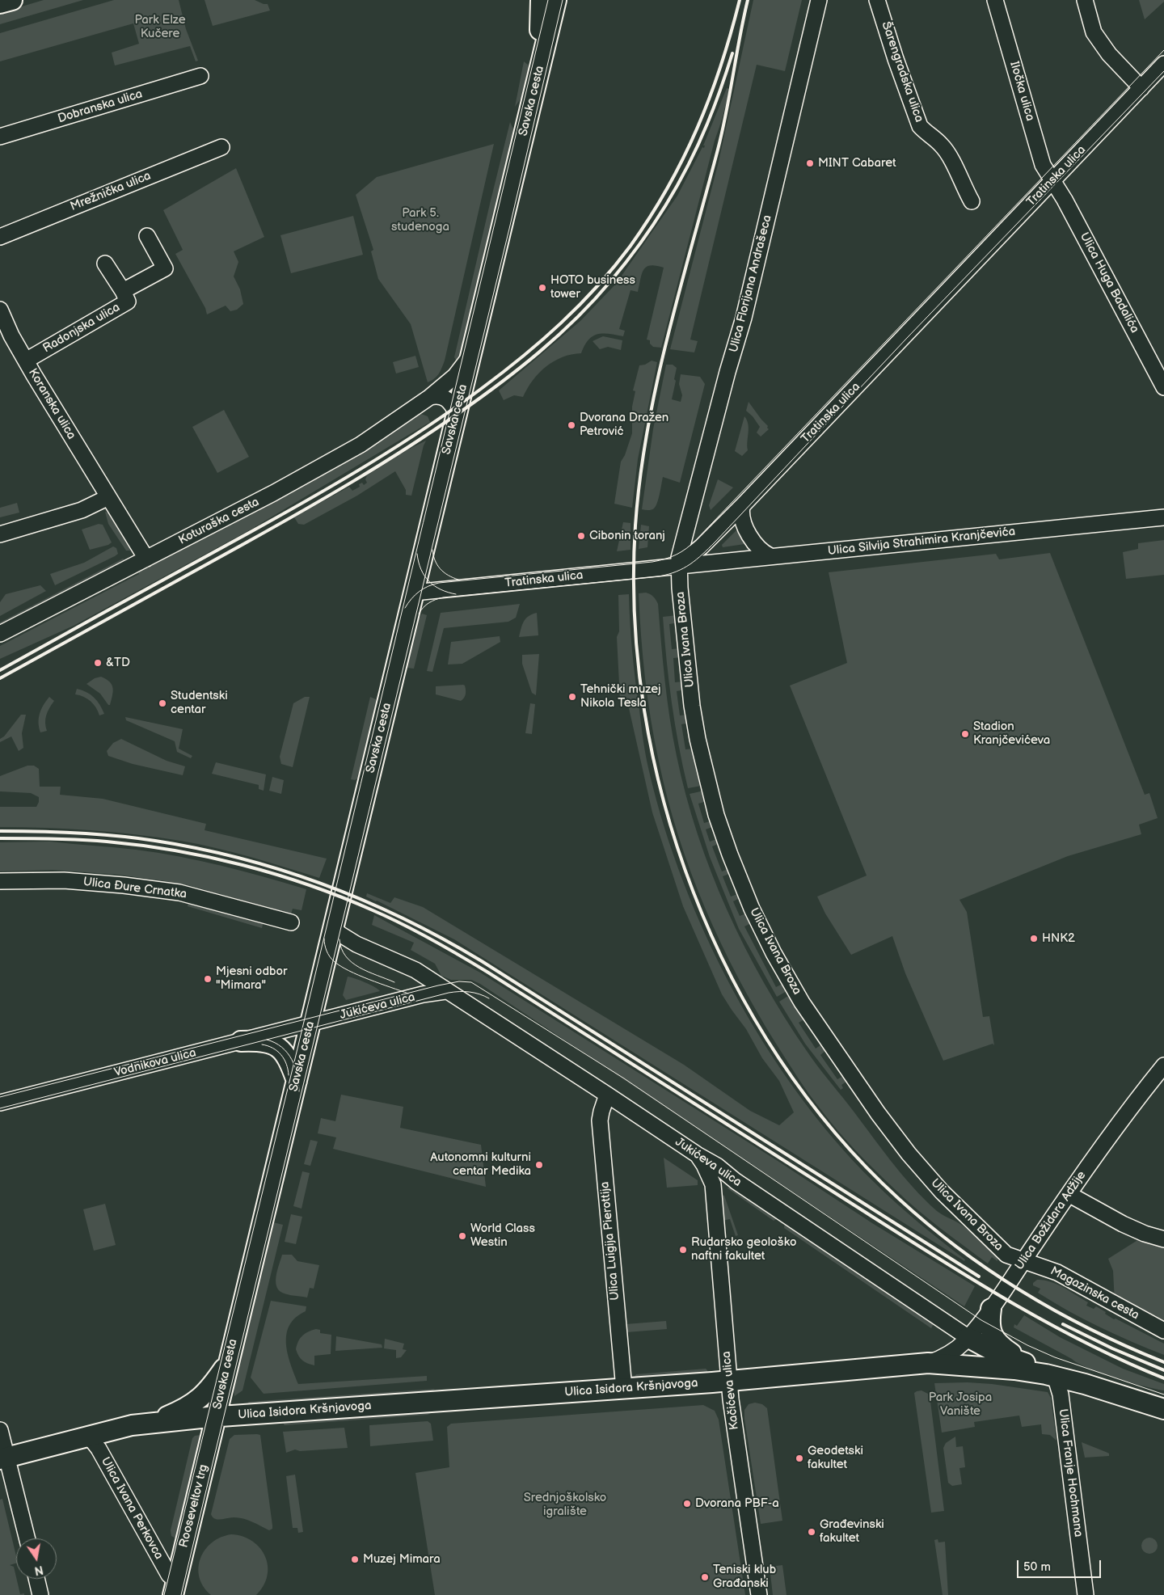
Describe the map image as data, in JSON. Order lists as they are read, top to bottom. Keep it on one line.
{"streets":{"main road":["Savska cesta","Ulica Isidora Kršnjavoga","Rooseveltov trg"],"street":["Šarengradska ulica","Iločka ulica","Dobranska ulica","Tratinska ulica","Mrežnička ulica","Ulica Huga Badalića","Ulica Florijana Andrašeca","Radonjska ulica","Koranska ulica","Koturaška cesta","Ulica Silvija Strahimira Kranjčevića","Ulica Ivana Broza","Ulica Đure Crnatka","Jukićeva ulica","Vodnikova ulica","Ulica Božidara Adžije","Ulica Luigija Pierottija","Magazinska cesta","Kačićeva ulica","Ulica Franje Hochmana","Ulica Ivana Perkovca"]},"crossings":[["Iločka ulica","Tratinska ulica"],["Iločka ulica","Ulica Huga Badalića"],["Savska cesta","Tratinska ulica"],["Savska cesta","Koturaška cesta"],["Savska cesta","Jukićeva ulica"],["Savska cesta","Vodnikova ulica"],["Savska cesta","Ulica Isidora Kršnjavoga"],["Savska cesta","Rooseveltov trg"],["Tratinska ulica","Ulica Huga Badalića"],["Tratinska ulica","Ulica Florijana Andrašeca"],["Tratinska ulica","Ulica Silvija Strahimira Kranjčevića"],["Tratinska ulica","Ulica Ivana Broza"],["Ulica Florijana Andrašeca","Ulica Silvija Strahimira Kranjčevića"],["Ulica Florijana Andrašeca","Ulica Ivana Broza"],["Radonjska ulica","Koranska ulica"],["Koranska ulica","Koturaška cesta"],["Ulica Silvija Strahimira Kranjčevića","Ulica Ivana Broza"],["Ulica Ivana Broza","Ulica Božidara Adžije"],["Ulica Ivana Broza","Magazinska cesta"],["Jukićeva ulica","Vodnikova ulica"],["Jukićeva ulica","Ulica Božidara Adžije"],["Jukićeva ulica","Ulica Luigija Pierottija"],["Jukićeva ulica","Kačićeva ulica"],["Ulica Božidara Adžije","Magazinska cesta"],["Ulica Božidara Adžije","Ulica Isidora Kršnjavoga"],["Ulica Luigija Pierottija","Ulica Isidora Kršnjavoga"],["Ulica Isidora Kršnjavoga","Kačićeva ulica"],["Ulica Isidora Kršnjavoga","Ulica Franje Hochmana"],["Ulica Isidora Kršnjavoga","Rooseveltov trg"],["Rooseveltov trg","Ulica Ivana Perkovca"]],"parks":["Park Elze Kučere","Park 5. studenoga","Park Josipa Vanište","Srednjoškolsko igralište"],"places":["MINT Cabaret","HOTO business tower","Dvorana Dražen Petrović","Cibonin toranj","&TD","Tehnički muzej Nikola Tesla","Studentski centar","Stadion Kranjčevićeva","HNK2","Mjesni odbor \"Mimara\"","Autonomni kulturni centar Medika","World Class Westin","Rudarsko geološko naftni fakultet","Geodetski fakultet","Dvorana PBF-a","Građevinski fakultet","Muzej Mimara","Teniski klub Građanski"],"scale_bar":"50 m","north":"bottom"}
